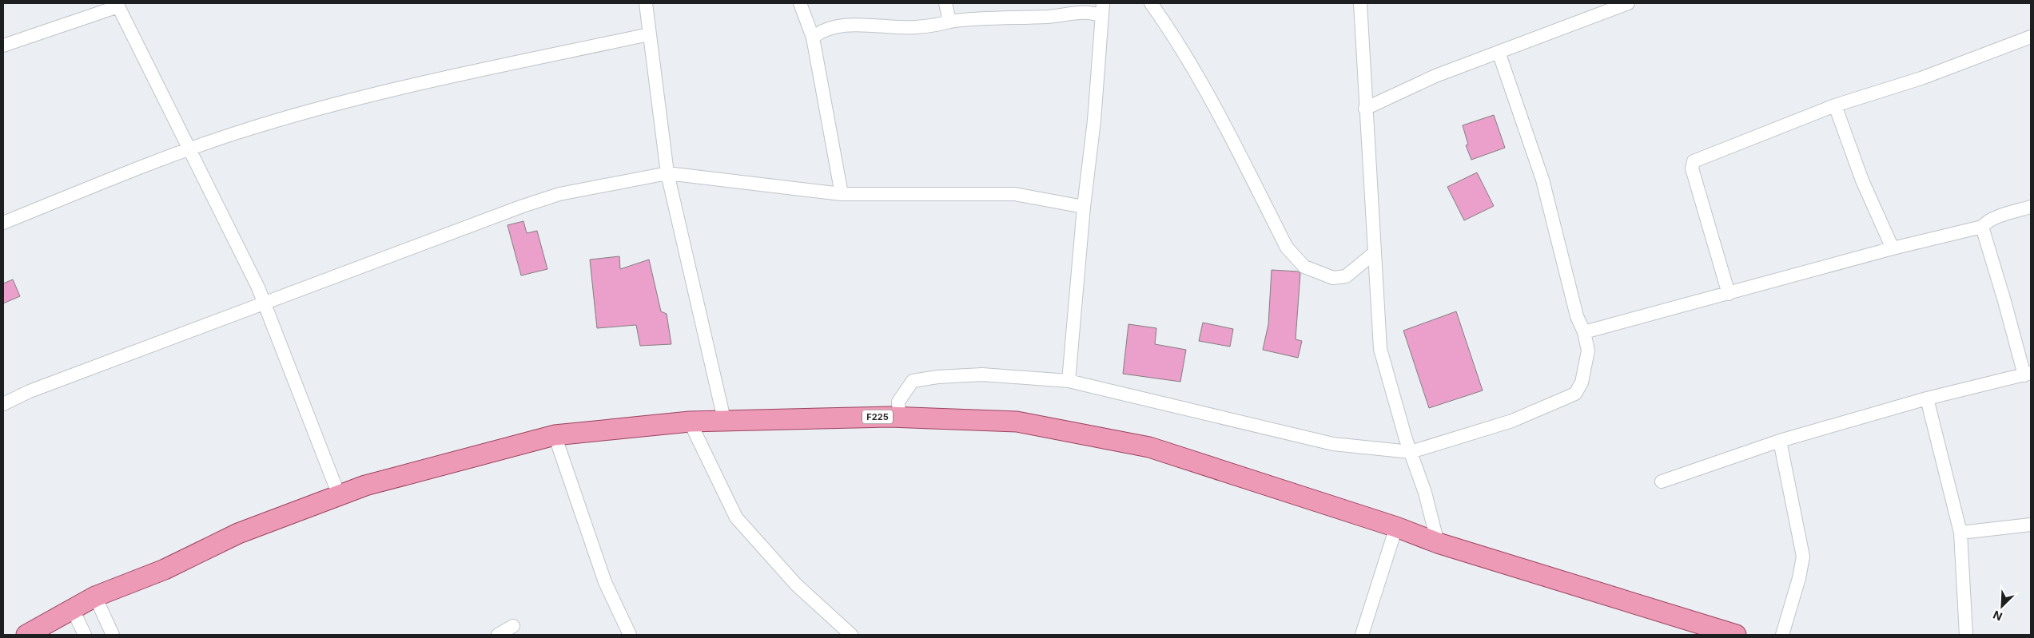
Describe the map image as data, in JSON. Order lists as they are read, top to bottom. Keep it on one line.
{"streets":{"main road":["F225"]},"north":"bottom left"}
